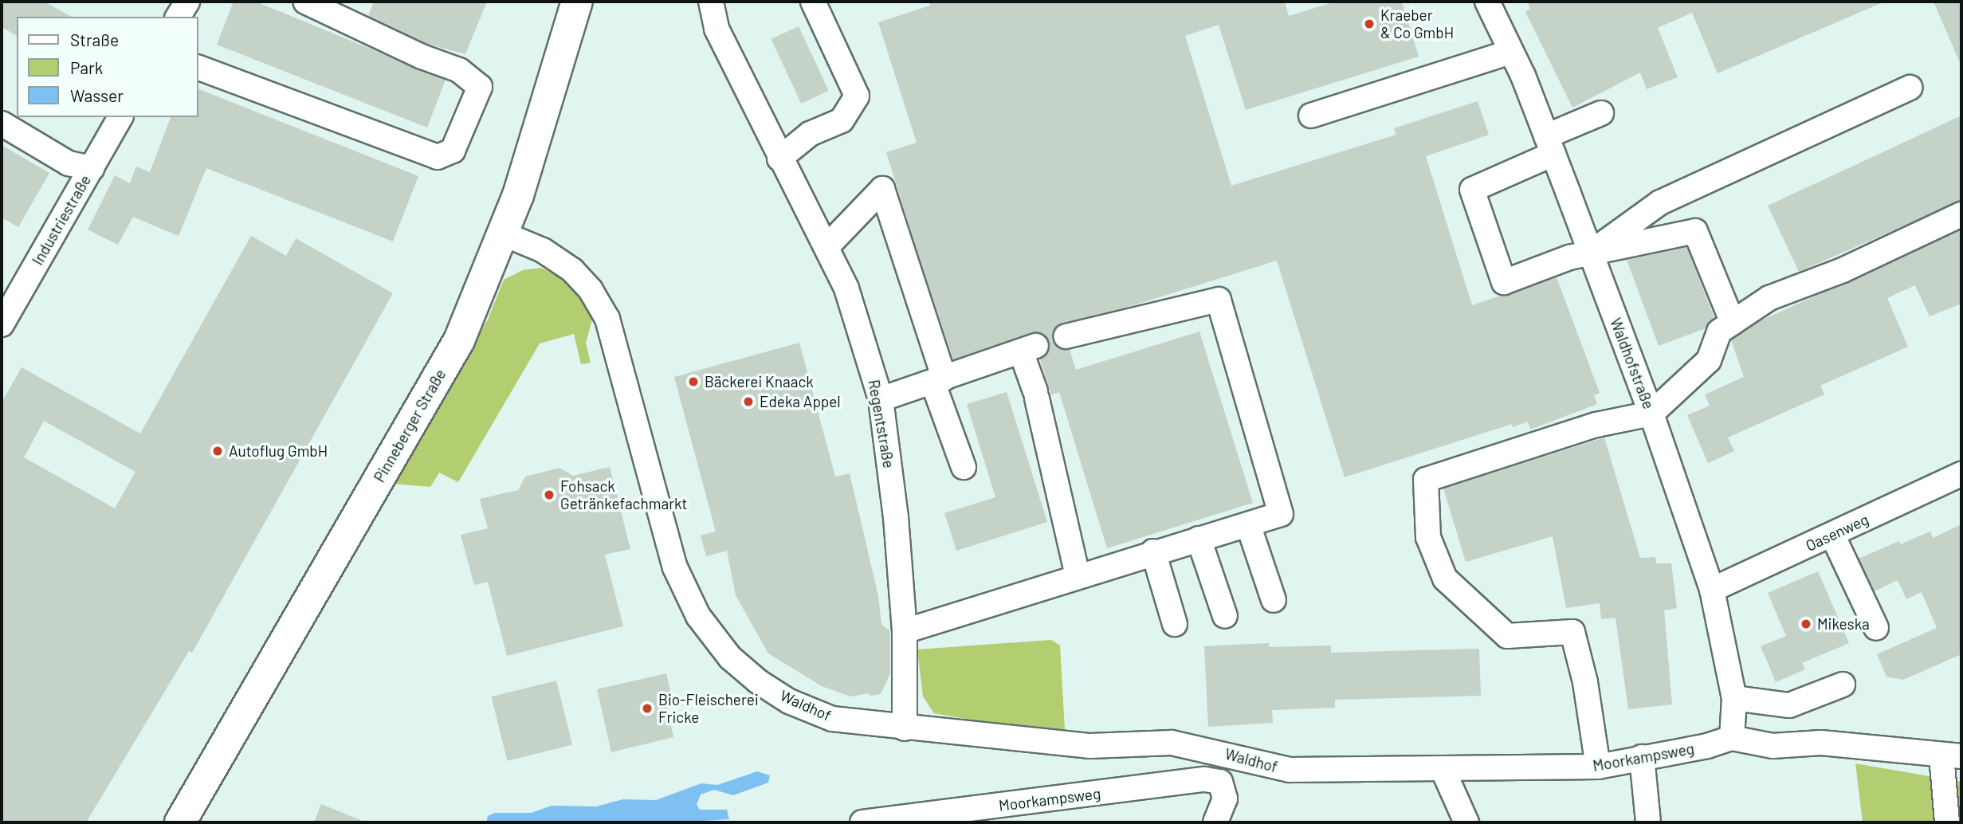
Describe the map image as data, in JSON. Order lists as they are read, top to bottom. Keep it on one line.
{"streets":{"main road":["Pinneberger Straße"],"street":["Industriestraße","Waldhofstraße","Regentstraße","Oasenweg","Waldhof","Moorkampsweg"]},"crossings":[["Waldhofstraße","Oasenweg"],["Waldhofstraße","Moorkampsweg"],["Regentstraße","Waldhof"],["Pinneberger Straße","Waldhof"],["Waldhof","Moorkampsweg"]],"places":["Kraeber & Co GmbH","Bäckerei Knaack","Edeka Appel","Autoflug GmbH","Fohsack Getränkefachmarkt","Mikeska","Bio-Fleischerei Fricke"],"legend":["Straße","Park","Wasser"]}
